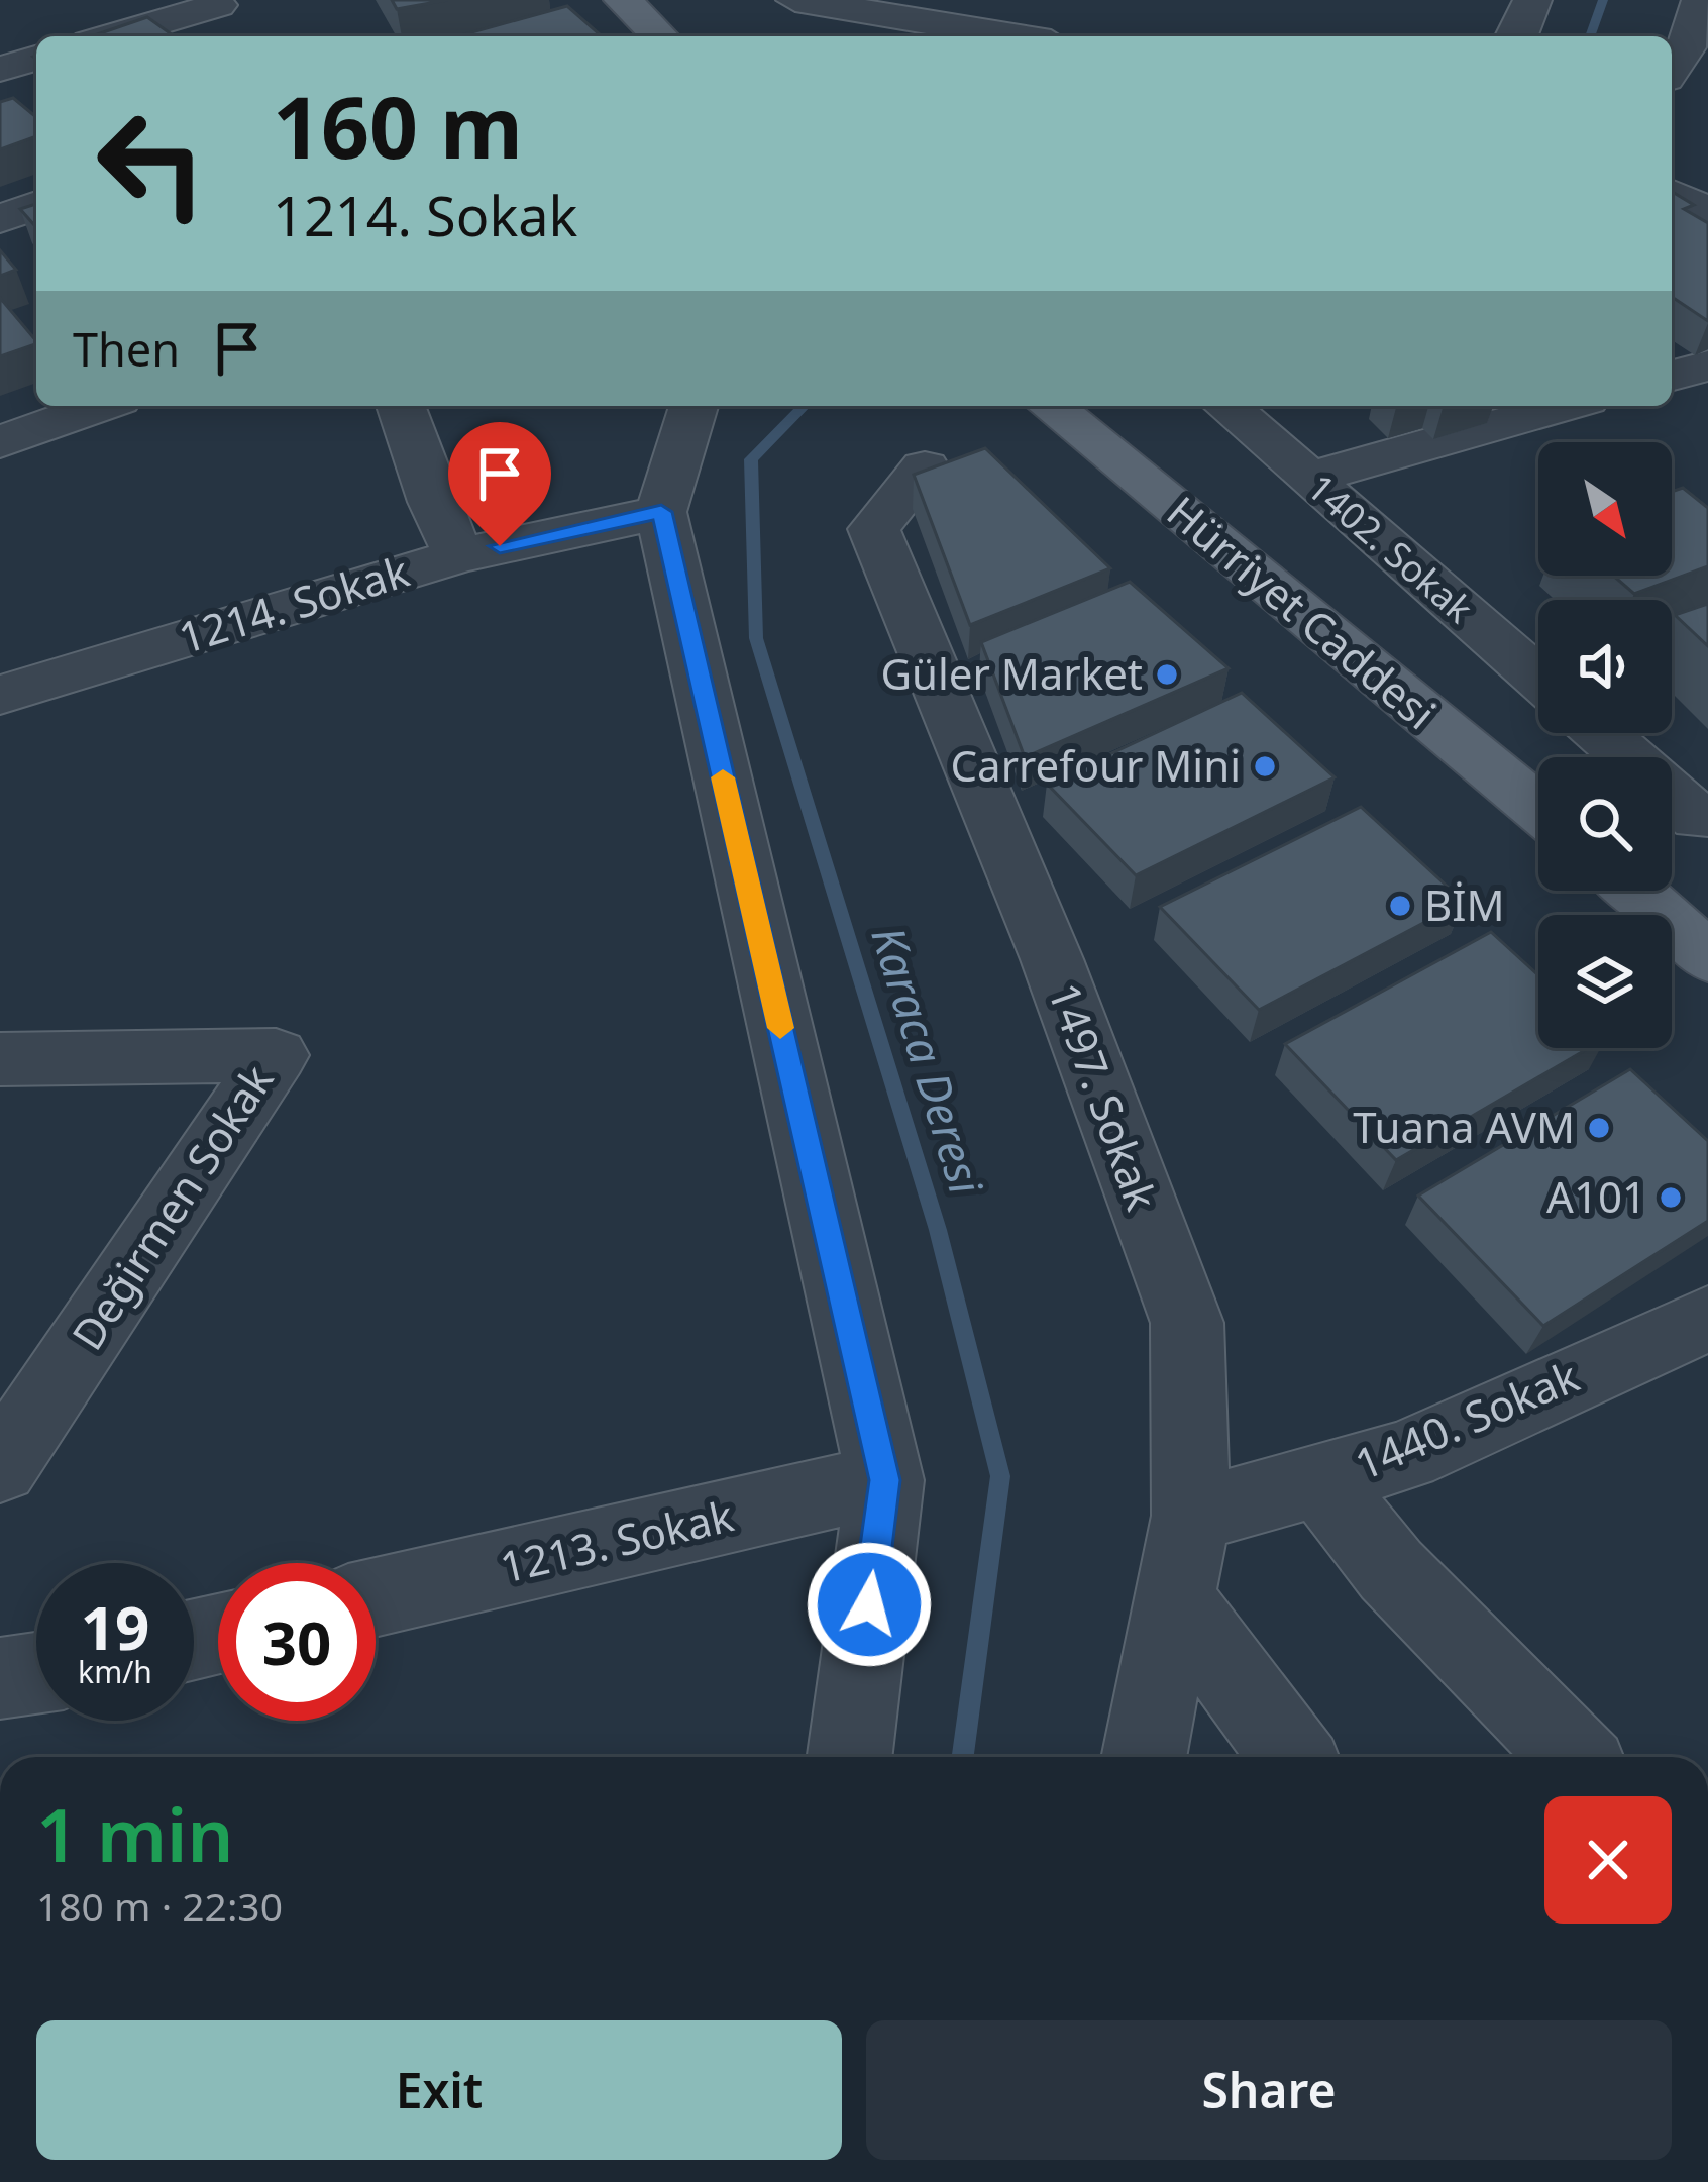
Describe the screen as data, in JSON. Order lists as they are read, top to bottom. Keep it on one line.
{"streets":{"main road":["Hürriyet Caddesi"],"street":["1402. Sokak","1214. Sokak","1497. Sokak","Değirmen Sokak","1440. Sokak","1213. Sokak"]},"water":["Karaca Deresi"],"places":["Güler Market","Carrefour Mini","BİM","Tuana AVM","A101"],"north":"bottom right","page":{"turn":["160 m","1214. Sokak"],"then":"Then","speed":"19 km/h","limit":"30","heading":["1 min","180 m · 22:30"],"buttons":["Exit","Share"]}}
